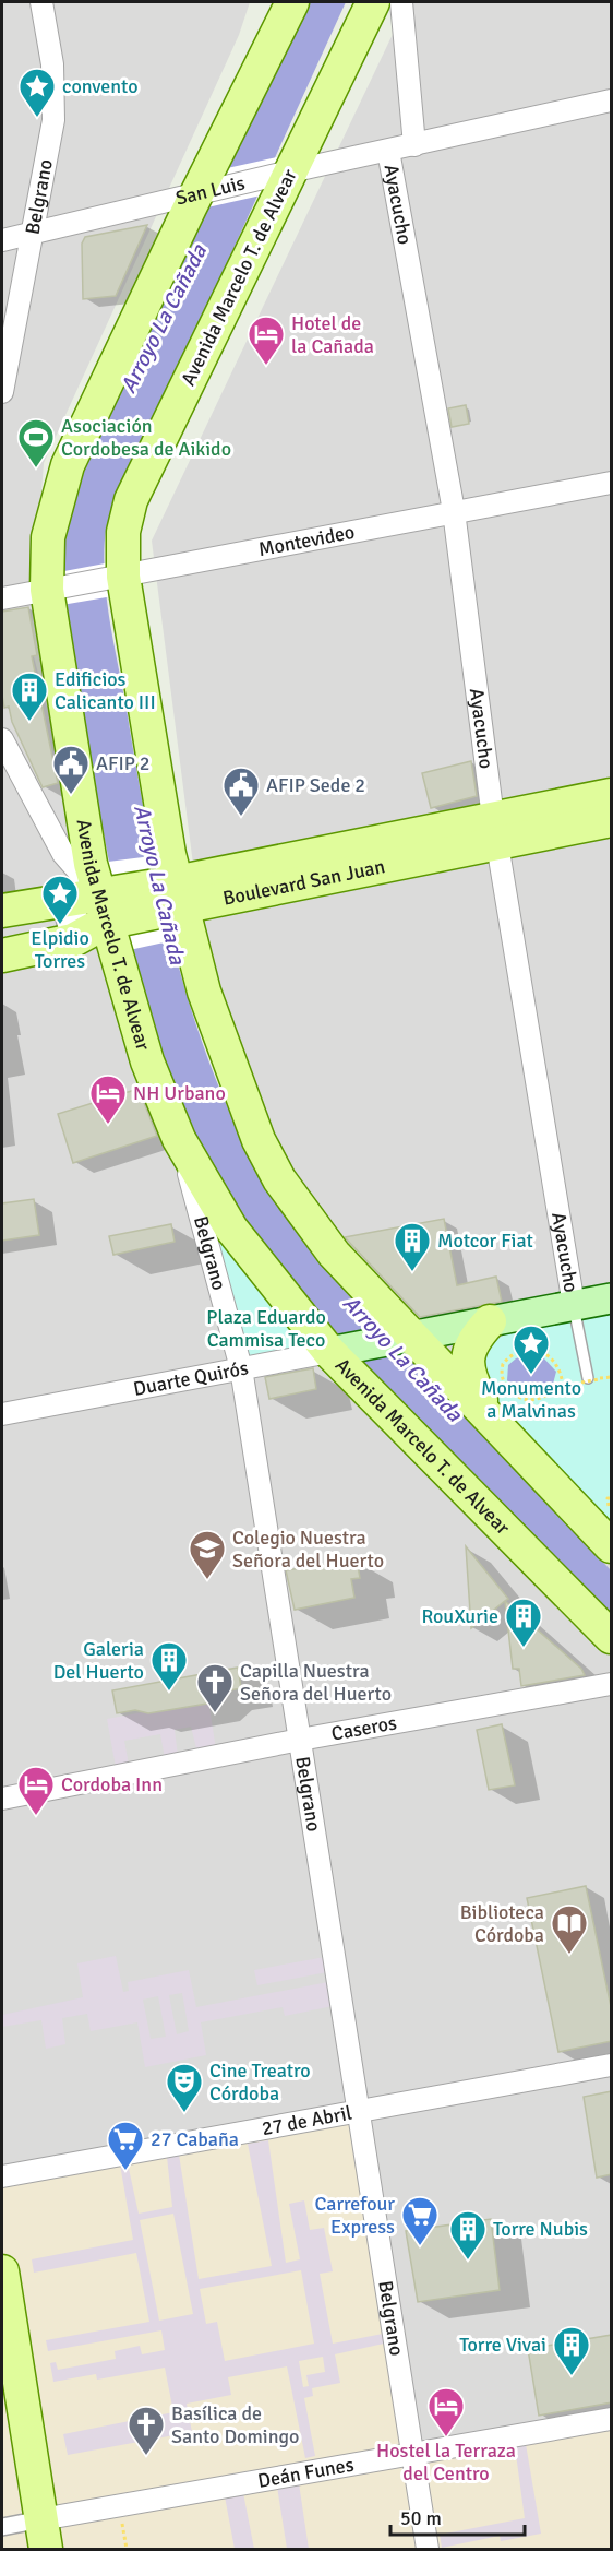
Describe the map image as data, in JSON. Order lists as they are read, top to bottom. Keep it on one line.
{"streets":{"main road":["Avenida Marcelo T. de Alvear","Boulevard San Juan","Duarte Quirós"],"street":["San Luis","Belgrano","Ayacucho","Montevideo","Caseros","27 de Abril","Deán Funes"]},"crossings":[["San Luis","Belgrano"],["San Luis","Ayacucho"],["San Luis","Avenida Marcelo T. de Alvear"],["Belgrano","Avenida Marcelo T. de Alvear"],["Belgrano","Duarte Quirós"],["Belgrano","Caseros"],["Belgrano","27 de Abril"],["Belgrano","Deán Funes"],["Ayacucho","Montevideo"],["Ayacucho","Boulevard San Juan"],["Ayacucho","Duarte Quirós"],["Avenida Marcelo T. de Alvear","Montevideo"],["Avenida Marcelo T. de Alvear","Boulevard San Juan"],["Avenida Marcelo T. de Alvear","Duarte Quirós"]],"water":["Arroyo La Cañada"],"parks":["Plaza Eduardo Cammisa Teco"],"places":{"place":["convento","Elpidio Torres","Monumento a Malvinas"],"hotel":["Hotel de la Cañada","NH Urbano","Cordoba Inn","Hostel la Terraza del Centro"],"sports":["Asociación Cordobesa de Aikido"],"building":["Edificios Calicanto III","Motcor Fiat","RouXurie","Galeria Del Huerto","Torre Nubis","Torre Vivai"],"public building":["AFIP 2","AFIP Sede 2"],"school or university":["Colegio Nuestra Señora del Huerto"],"church":["Capilla Nuestra Señora del Huerto","Basílica de Santo Domingo"],"library":["Biblioteca Córdoba"],"theatre":["Cine Treatro Córdoba"],"supermarket":["27 Cabaña","Carrefour Express"]},"scale_bar":"50 m"}
